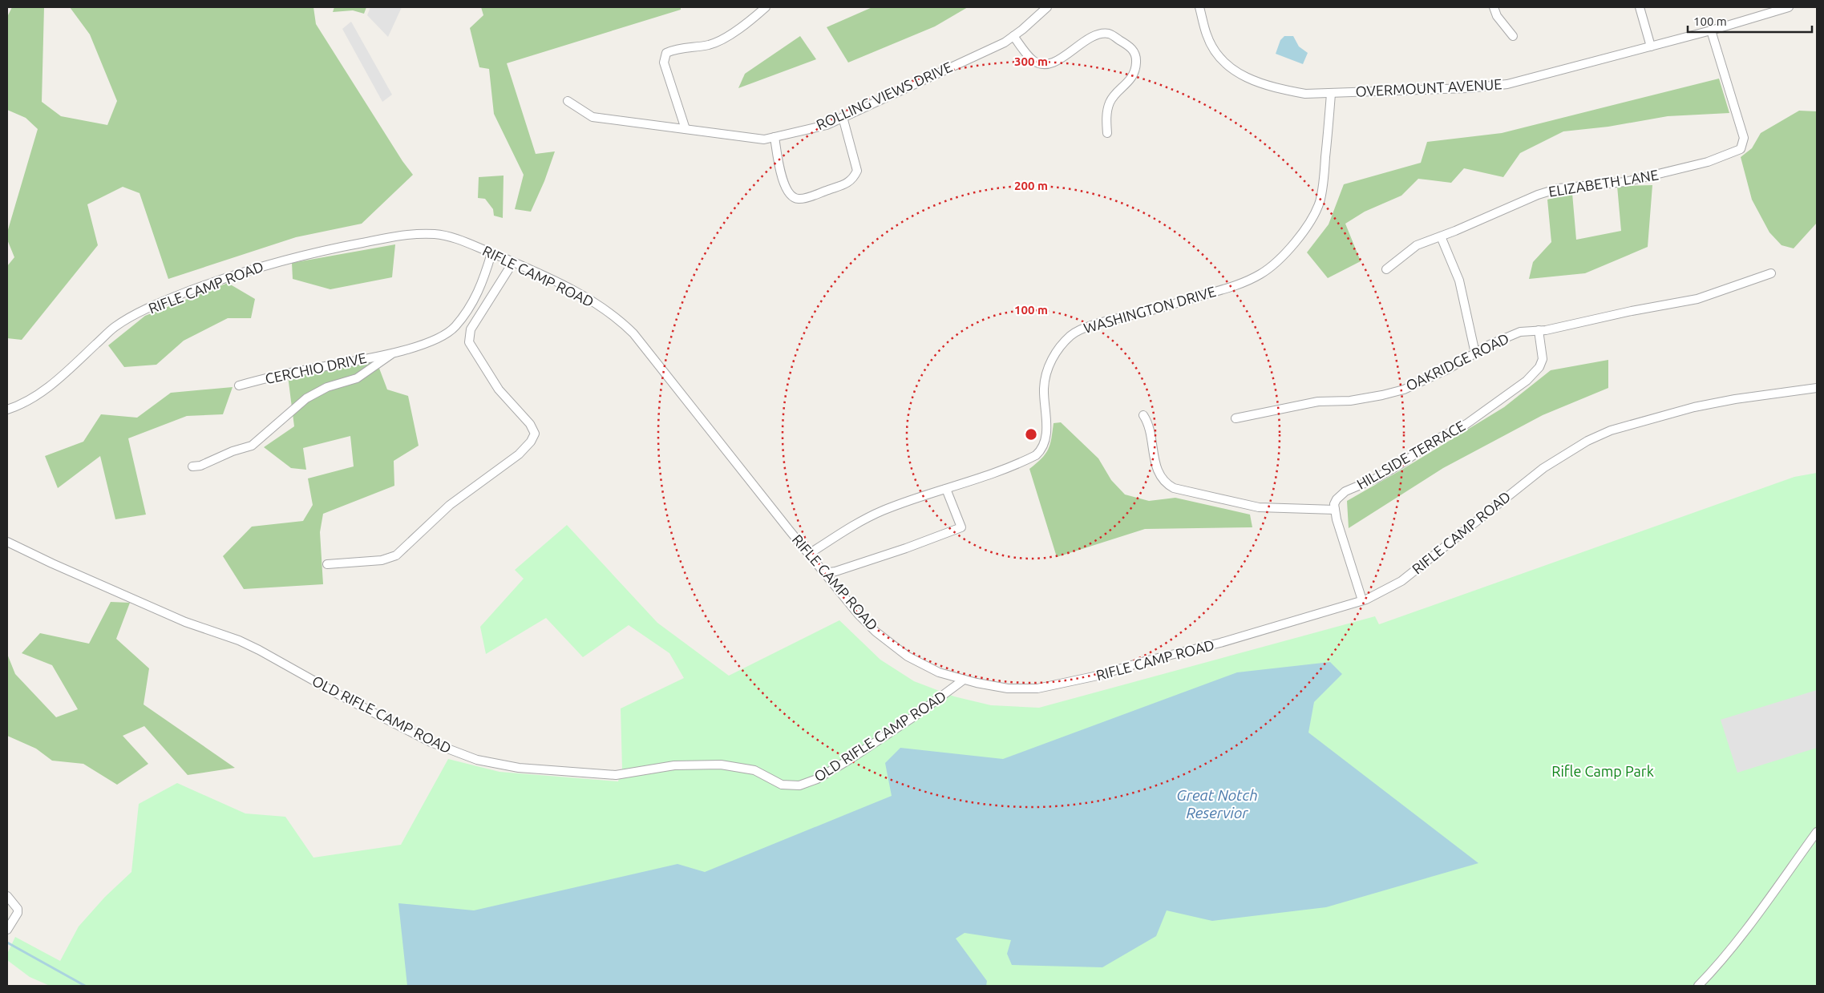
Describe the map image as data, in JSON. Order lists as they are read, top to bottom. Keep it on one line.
{"streets":{"street":["OVERMOUNT AVENUE","ROLLING VIEWS DRIVE","ELIZABETH LANE","RIFLE CAMP ROAD","WASHINGTON DRIVE","OAKRIDGE ROAD","CERCHIO DRIVE","HILLSIDE TERRACE","OLD RIFLE CAMP ROAD"]},"crossings":[["OVERMOUNT AVENUE","ELIZABETH LANE"],["OVERMOUNT AVENUE","WASHINGTON DRIVE"],["RIFLE CAMP ROAD","WASHINGTON DRIVE"],["RIFLE CAMP ROAD","CERCHIO DRIVE"],["RIFLE CAMP ROAD","OLD RIFLE CAMP ROAD"],["OAKRIDGE ROAD","HILLSIDE TERRACE"]],"water":["Great Notch Reservior"],"parks":["Rifle Camp Park"],"scale_bar":"100 m","rings":["300 m","200 m","100 m"]}
